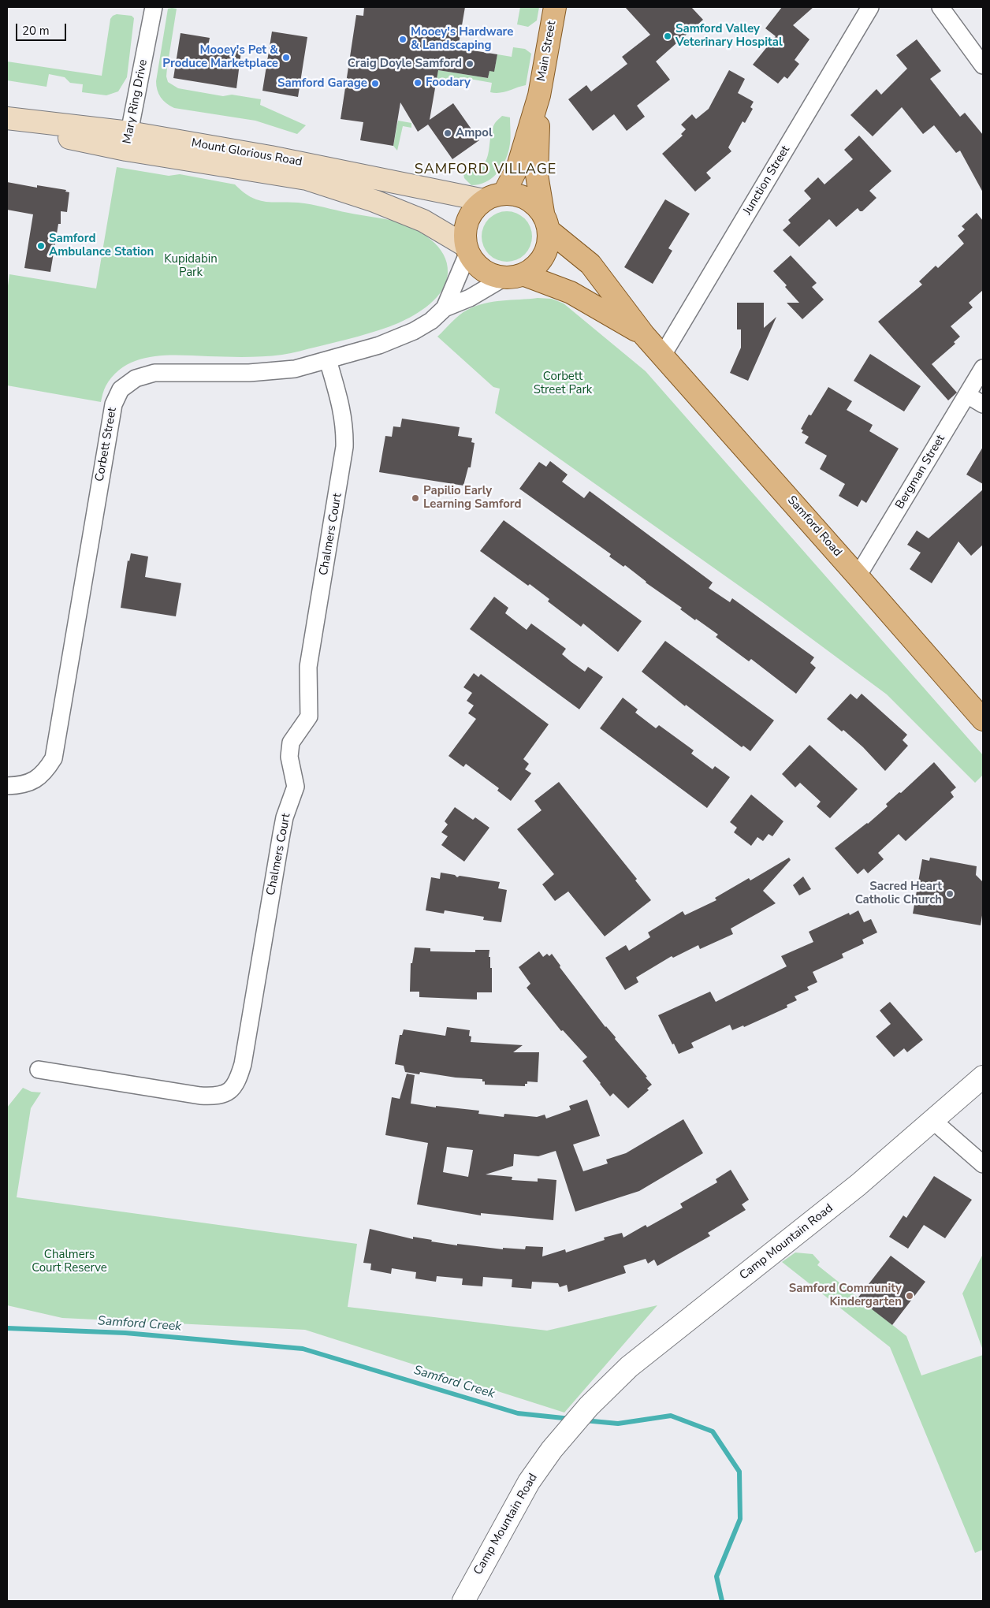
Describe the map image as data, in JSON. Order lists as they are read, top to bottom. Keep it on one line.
{"streets":{"main road":["Main Street","Mount Glorious Road","Samford Road"],"street":["Mary Ring Drive","Junction Street","Corbett Street","Bergman Street","Chalmers Court","Camp Mountain Road"]},"crossings":[["Main Street","Mount Glorious Road"],["Main Street","Corbett Street"],["Main Street","Samford Road"],["Mary Ring Drive","Mount Glorious Road"],["Mount Glorious Road","Corbett Street"],["Mount Glorious Road","Samford Road"],["Junction Street","Samford Road"],["Corbett Street","Samford Road"],["Corbett Street","Chalmers Court"],["Bergman Street","Samford Road"]],"districts":["SAMFORD VILLAGE"],"water":["Samford Creek"],"parks":["Kupidabin Park","Corbett Street Park","Chalmers Court Reserve"],"places":["Samford Valley Veterinary Hospital","Mooey's Hardware & Landscaping","Mooey's Pet & Produce Marketplace","Craig Doyle Samford","Foodary","Samford Garage","Ampol","Samford Ambulance Station","Papilio Early Learning Samford","Sacred Heart Catholic Church","Samford Community Kindergarten"],"scale_bar":"20 m"}
